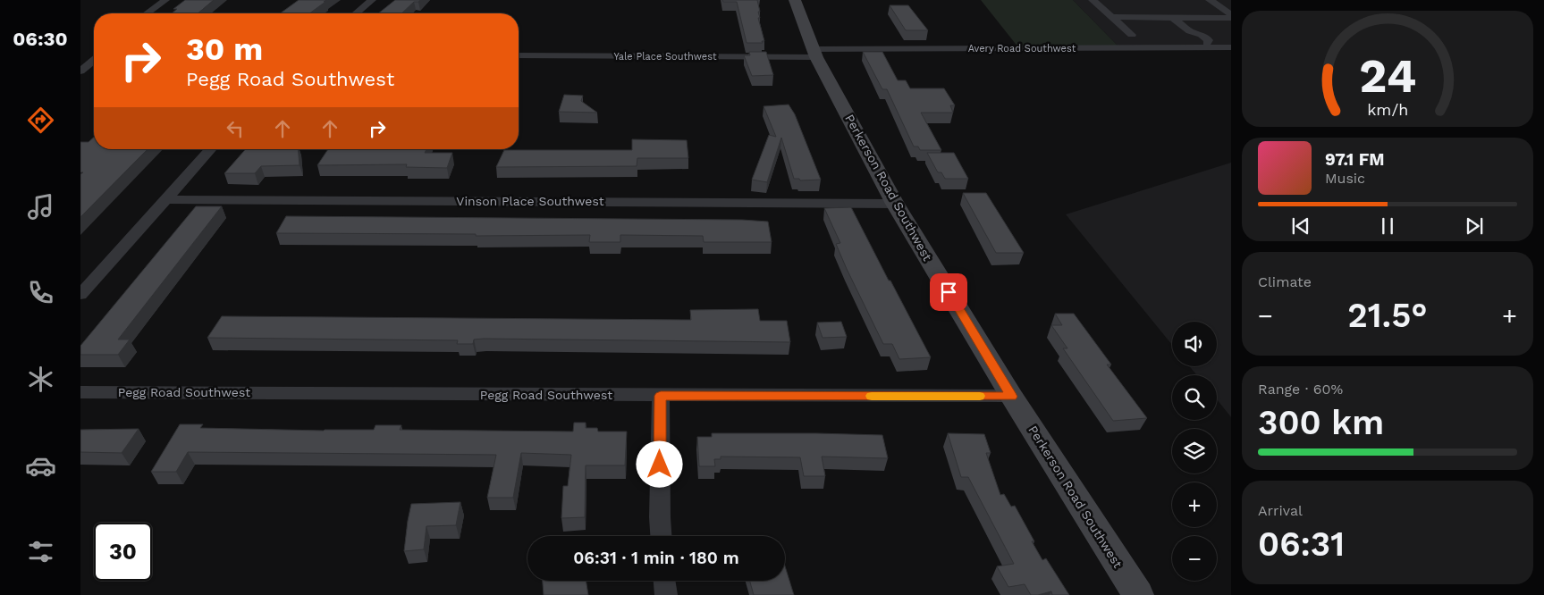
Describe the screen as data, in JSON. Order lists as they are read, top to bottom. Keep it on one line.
{"streets":{"street":["Avery Road Southwest","Yale Place Southwest","Perkerson Road Southwest","Vinson Place Southwest","Pegg Road Southwest"]},"crossings":[["Avery Road Southwest","Yale Place Southwest"],["Avery Road Southwest","Perkerson Road Southwest"],["Yale Place Southwest","Perkerson Road Southwest"],["Perkerson Road Southwest","Vinson Place Southwest"],["Perkerson Road Southwest","Pegg Road Southwest"]],"page":{"tabs":"06:30","turn":["30 m","Pegg Road Southwest"],"song":["97.1 FM","Music"],"tile":["Climate",["Range · 60%","300 km"],["Arrival","06:31"]],"heat":["−","21.5°","+"],"map_buttons":["+","−"],"limit":"30","trip":"06:31 · 1 min · 180 m","gauge":["24","km/h"]}}
